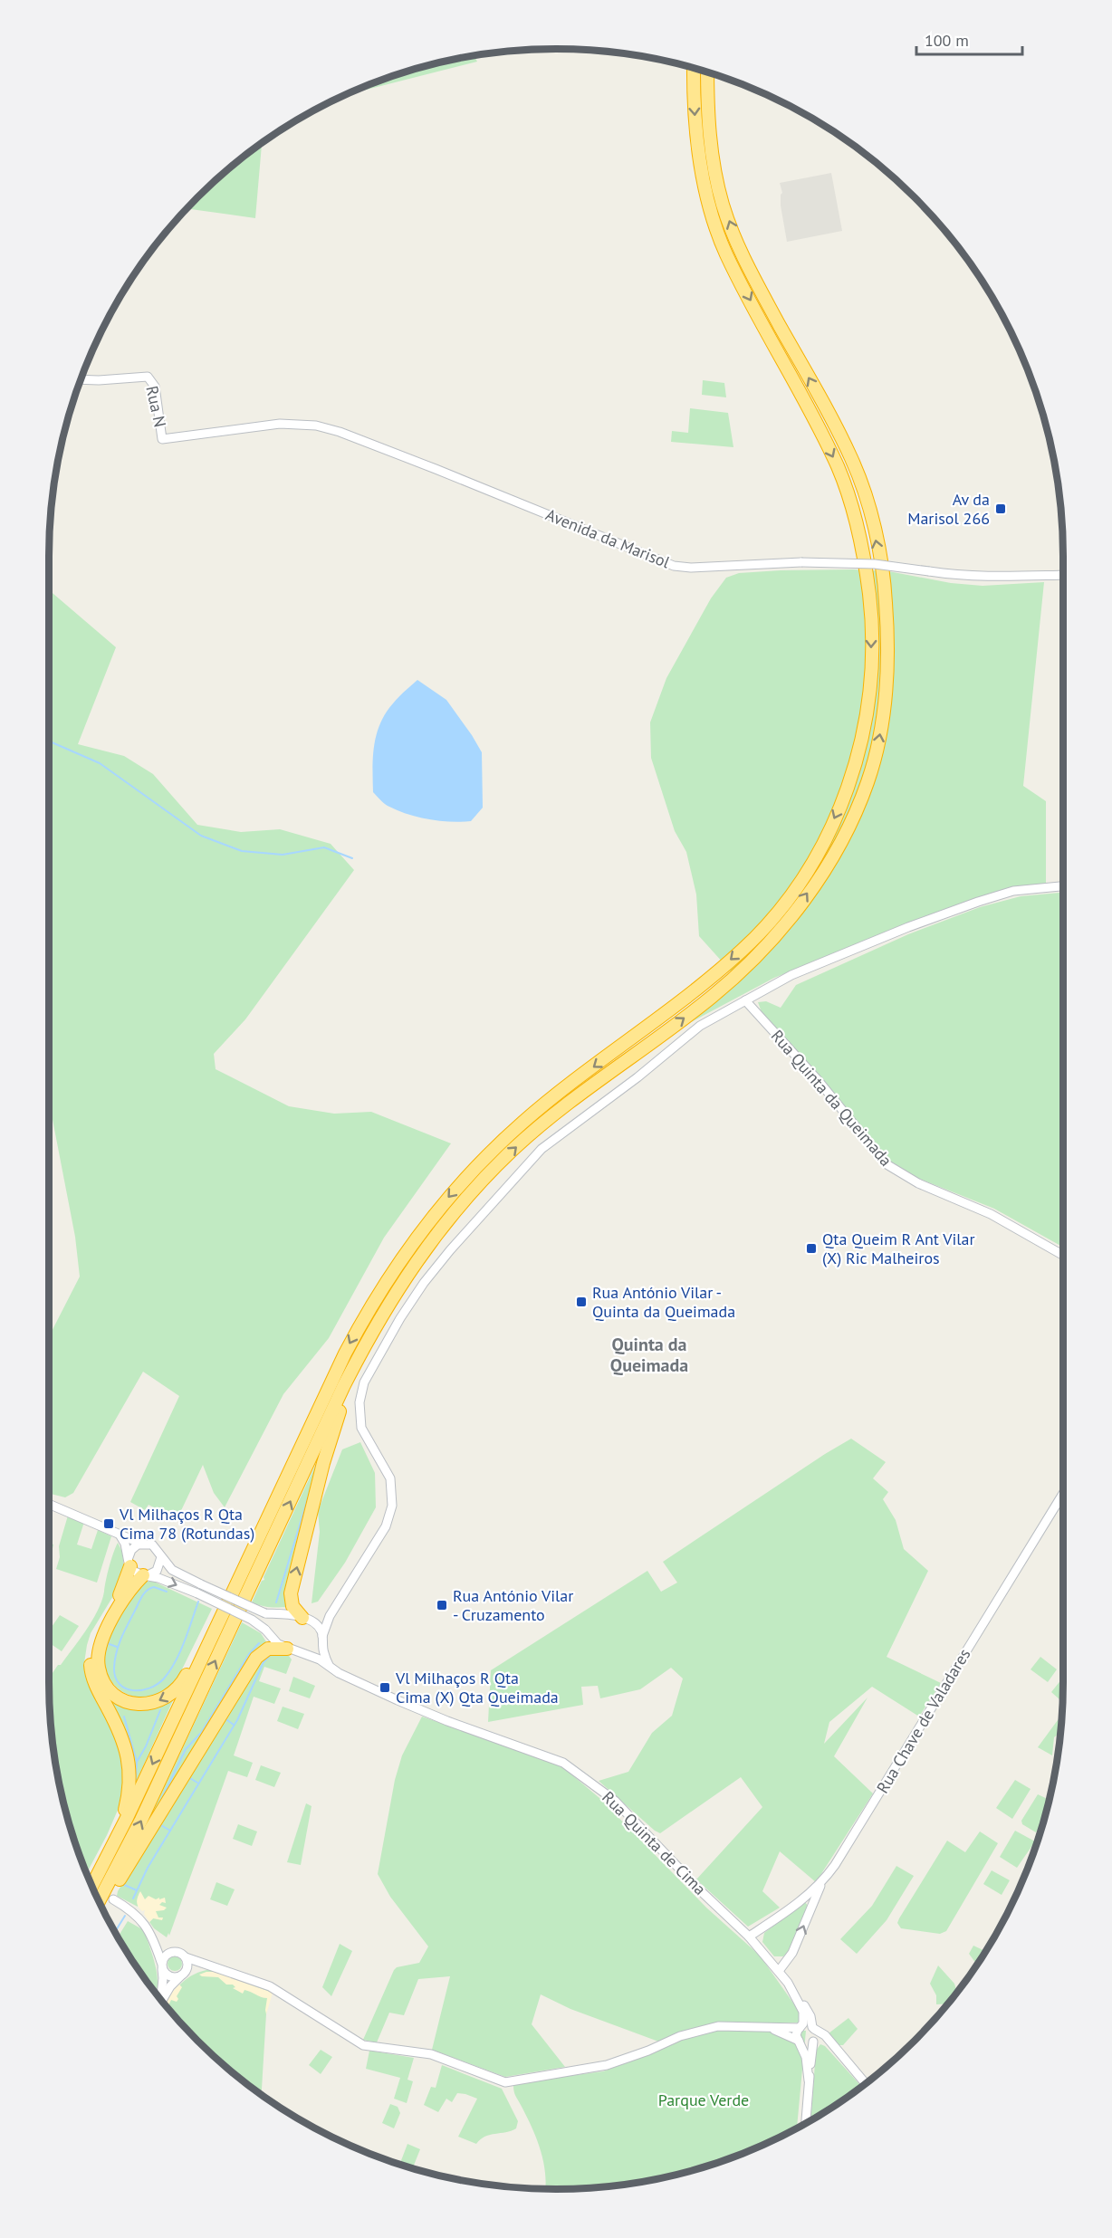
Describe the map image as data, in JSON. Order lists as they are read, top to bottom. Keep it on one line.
{"streets":{"street":["Rua N","Avenida da Marisol","Rua Quinta da Queimada","Rua Chave de Valadares","Rua Quinta de Cima"]},"crossings":[["Rua N","Avenida da Marisol"],["Rua Chave de Valadares","Rua Quinta de Cima"]],"districts":["Quinta da Queimada"],"parks":["Parque Verde"],"places":{"transit":["Av da Marisol 266","Qta Queim R Ant Vilar (X) Ric Malheiros","Rua António Vilar - Quinta da Queimada","Vl Milhaços R Qta Cima 78 (Rotundas)","Rua António Vilar - Cruzamento","Vl Milhaços R Qta Cima (X) Qta Queimada"]},"scale_bar":"100 m"}
